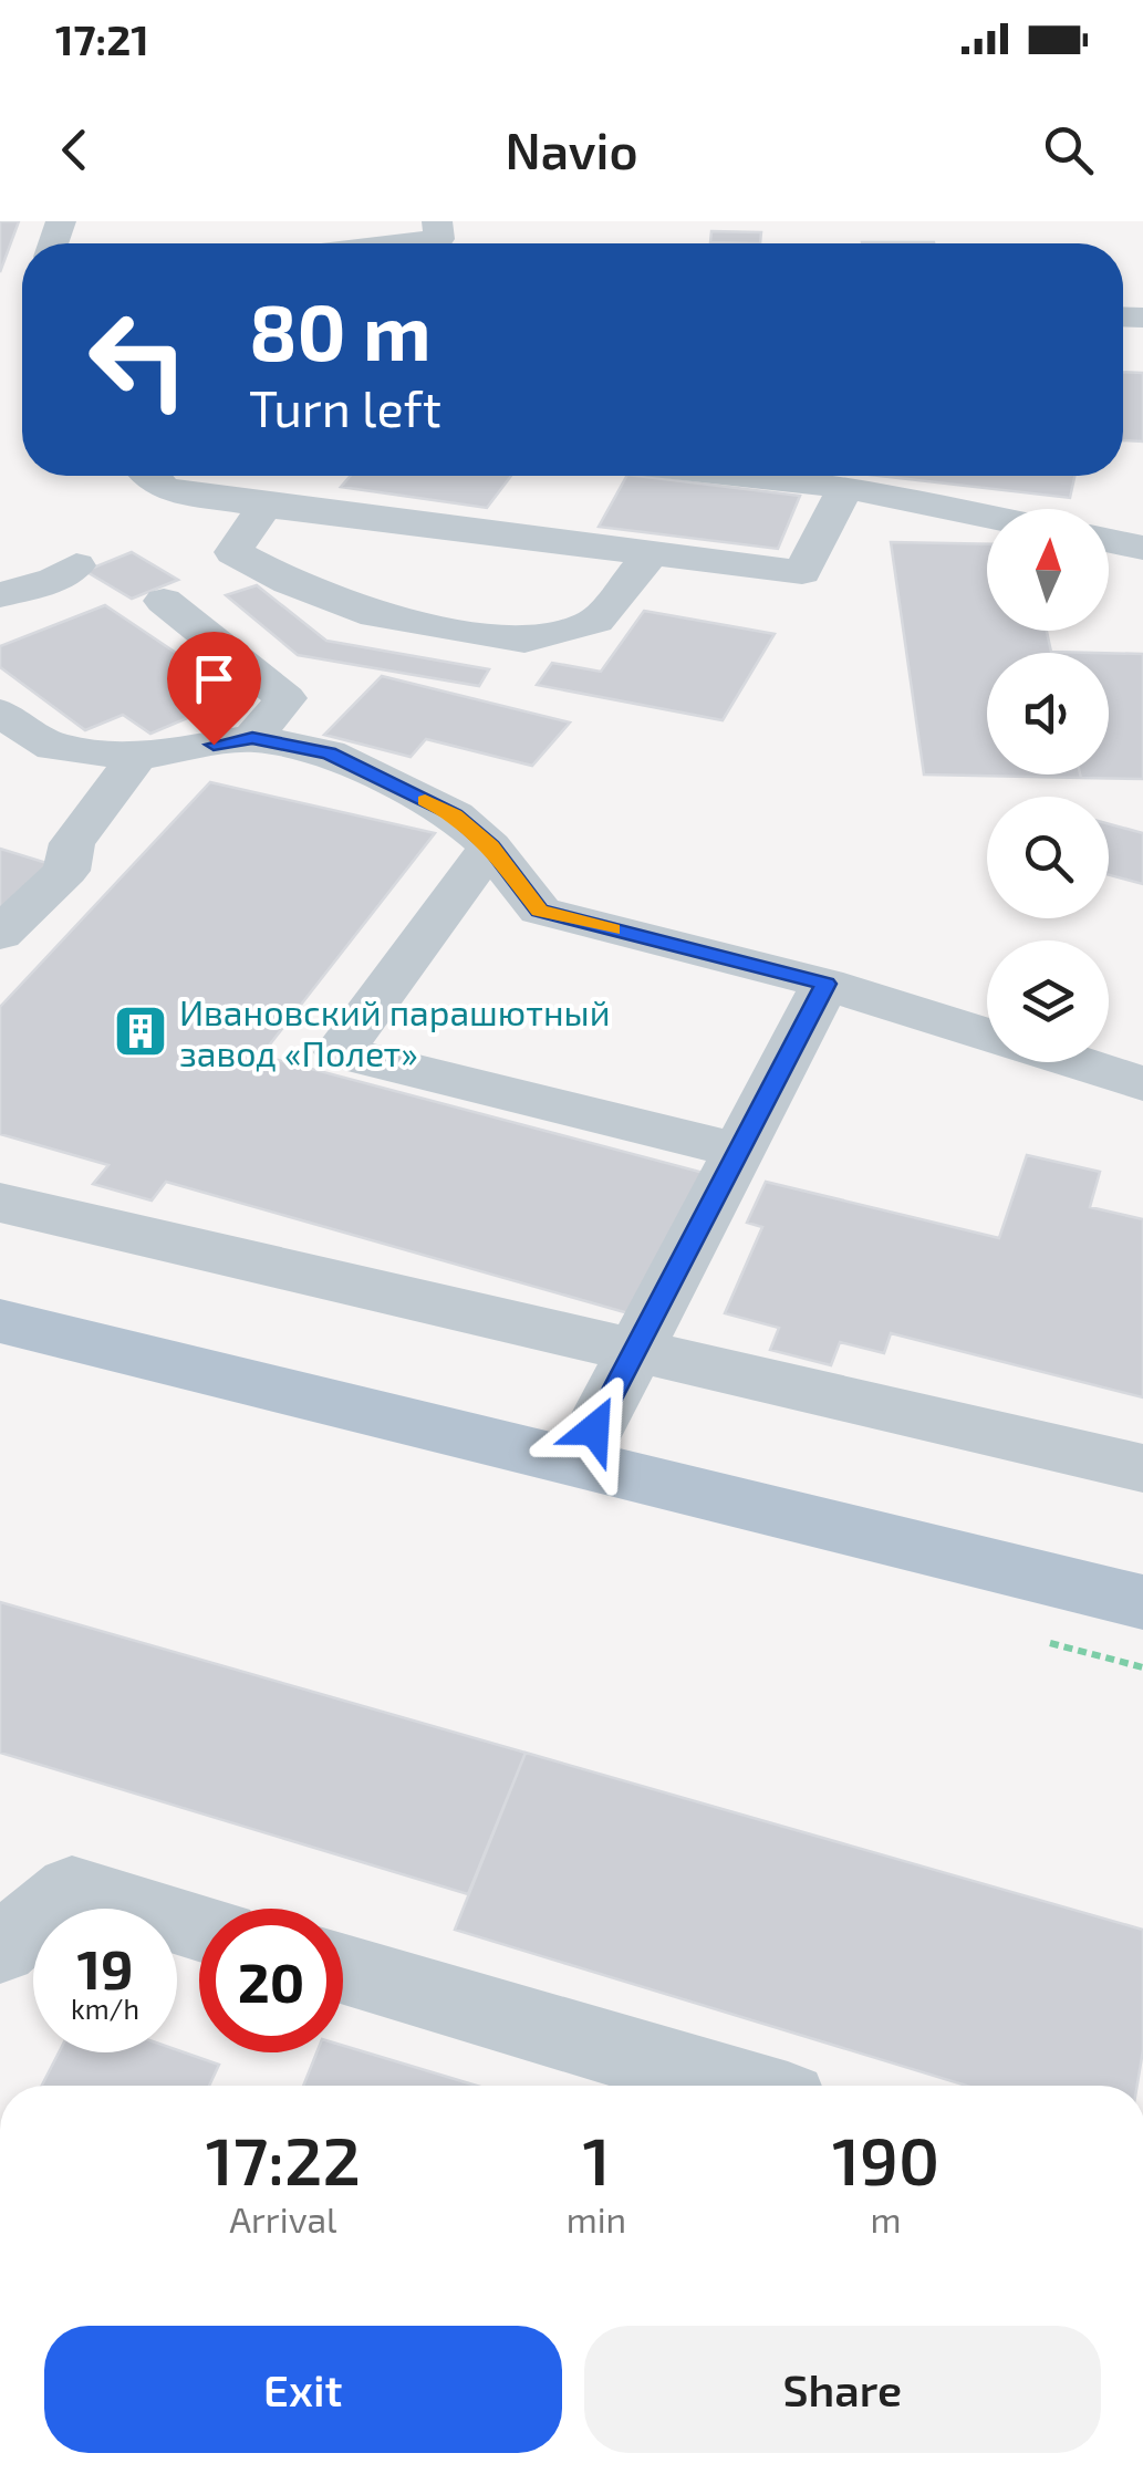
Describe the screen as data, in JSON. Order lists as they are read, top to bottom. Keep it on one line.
{"places":{"building":["Ивановский парашютный завод «Полет»"]},"north":"top","page":{"status":"17:21","header":"Navio","turn":["80 m","Turn left"],"speed":"19 km/h","limit":"20","eta":["17:22","Arrival","1","min","190","m"],"buttons":["Exit","Share"]}}
